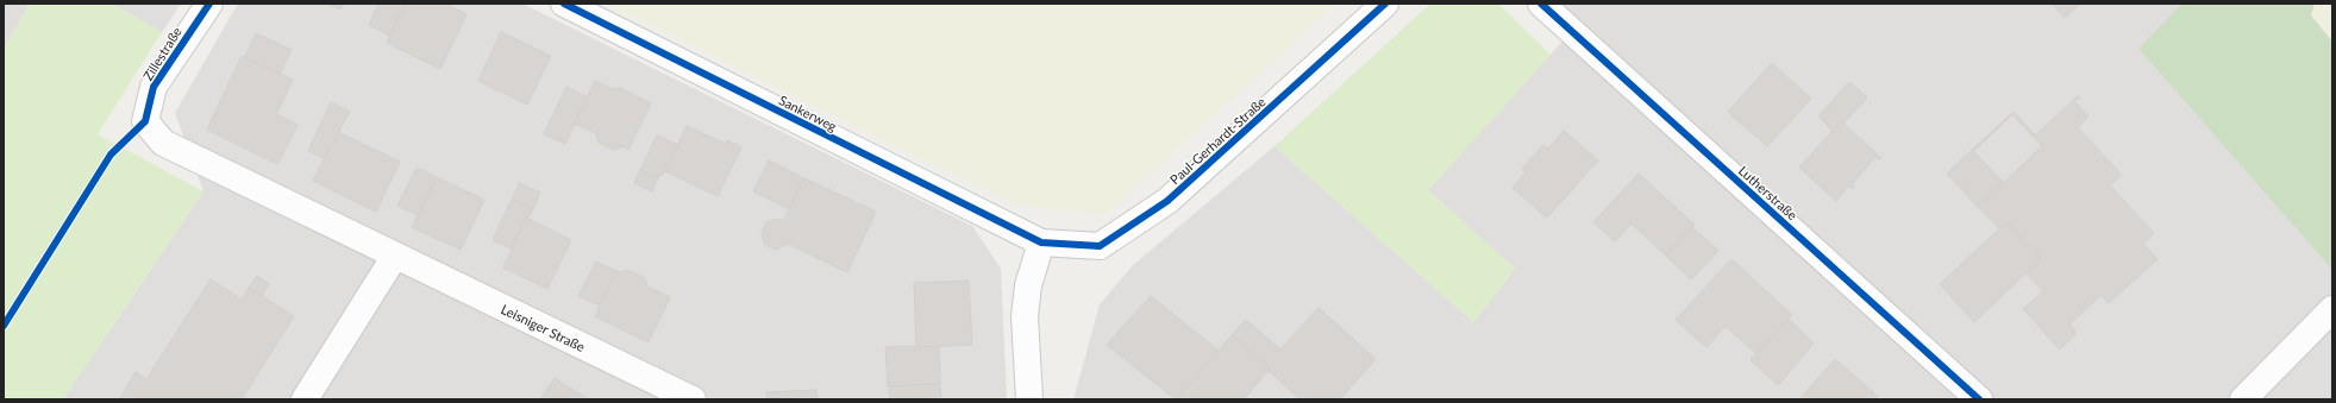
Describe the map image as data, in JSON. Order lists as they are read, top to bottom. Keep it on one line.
{"streets":{"street":["Zillestraße","Sankerweg","Paul-Gerhardt-Straße","Lutherstraße","Leisniger Straße"]},"crossings":[["Zillestraße","Leisniger Straße"],["Sankerweg","Paul-Gerhardt-Straße"]]}
